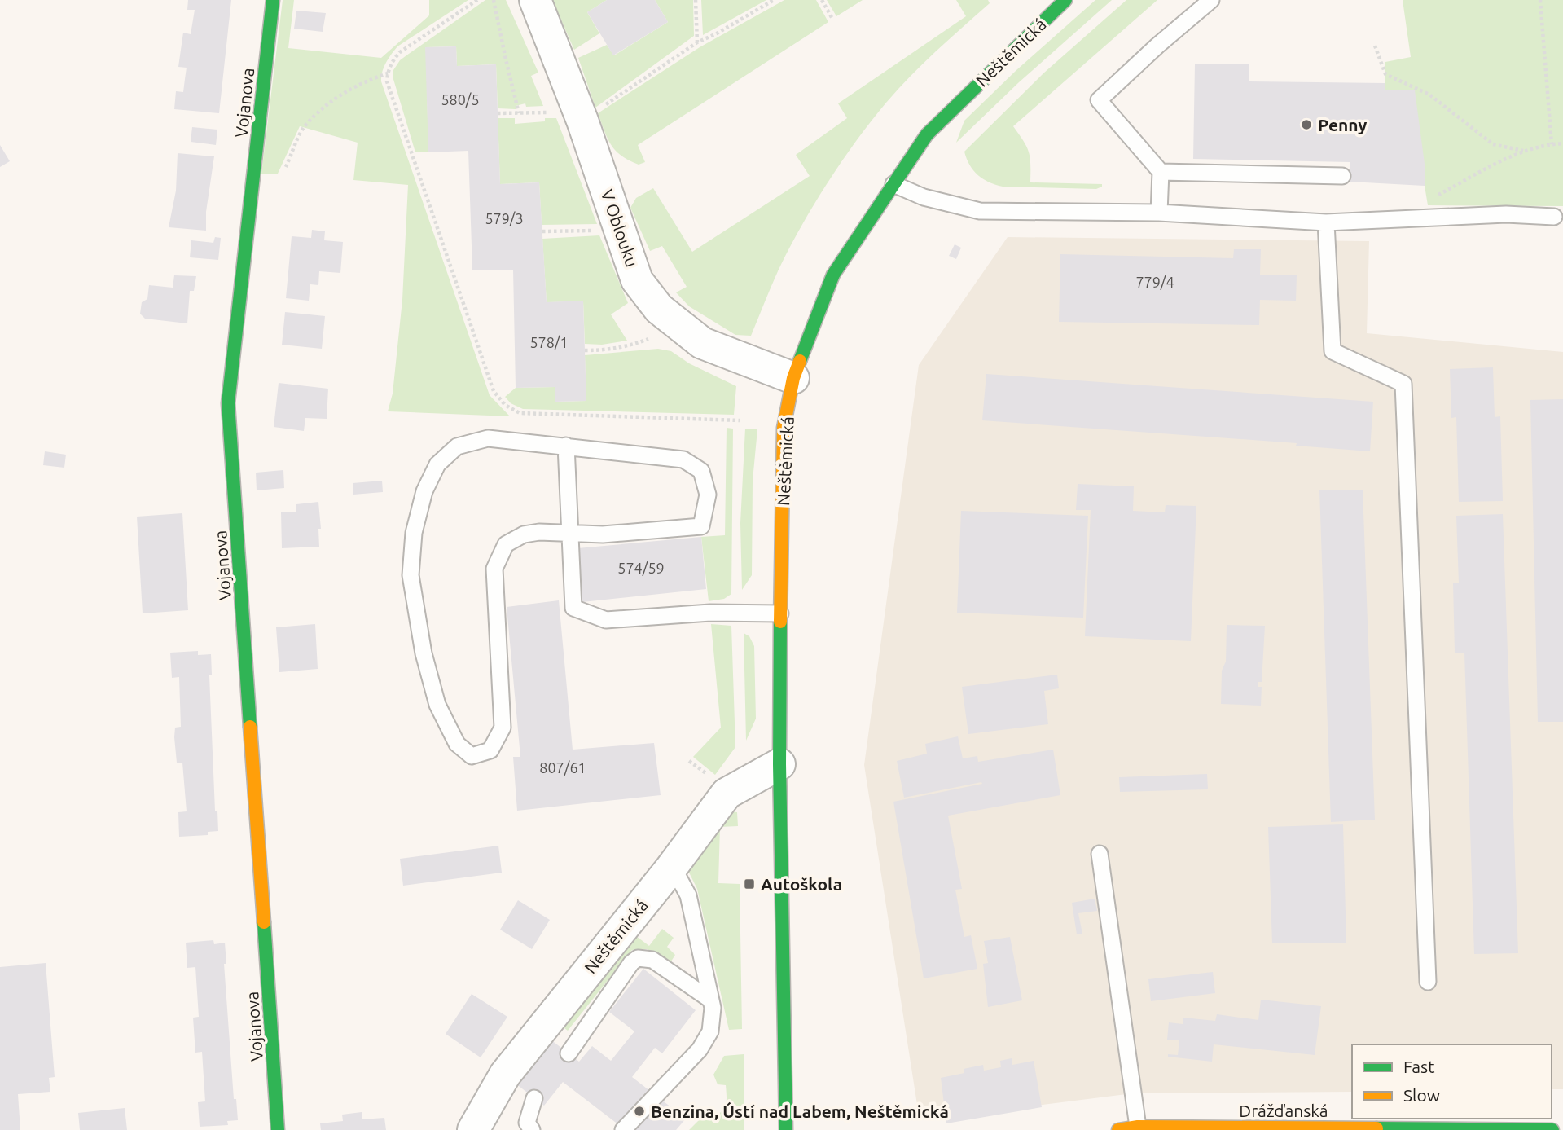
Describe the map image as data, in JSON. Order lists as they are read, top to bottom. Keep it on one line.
{"streets":{"street":["Neštěmická","Vojanova","V Oblouku","Drážďanská"]},"crossings":[["Neštěmická","V Oblouku"]],"places":{"other":["Penny","Benzina, Ústí nad Labem, Neštěmická"],"transit":["Autoškola"]},"house_numbers":["580/5","579/3","779/4","578/1","574/59","807/61"],"legend":["Fast","Slow"]}
